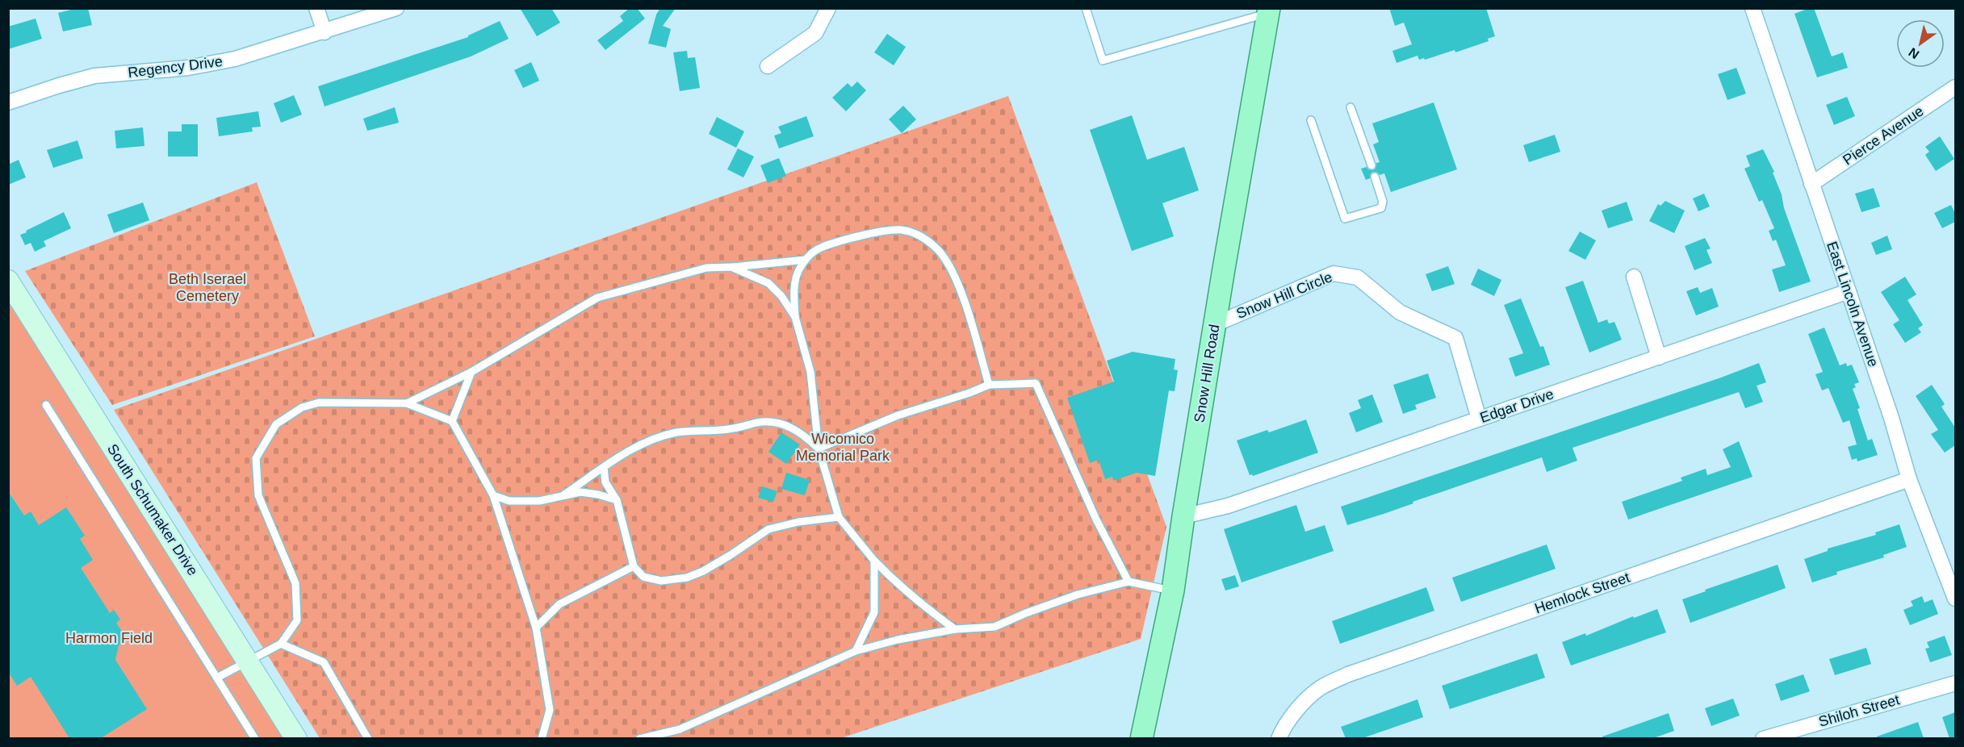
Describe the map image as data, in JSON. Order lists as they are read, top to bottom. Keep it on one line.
{"streets":{"main road":["Snow Hill Road"],"street":["Regency Drive","Pierce Avenue","Snow Hill Circle","East Lincoln Avenue","Edgar Drive","South Schumaker Drive","Hemlock Street","Shiloh Street"]},"crossings":[["Pierce Avenue","East Lincoln Avenue"],["Snow Hill Circle","Snow Hill Road"],["Snow Hill Circle","Edgar Drive"],["East Lincoln Avenue","Edgar Drive"],["East Lincoln Avenue","Hemlock Street"],["Snow Hill Road","Edgar Drive"]],"parks":["Beth Iserael Cemetery","Wicomico Memorial Park","Harmon Field"],"north":"bottom left"}
